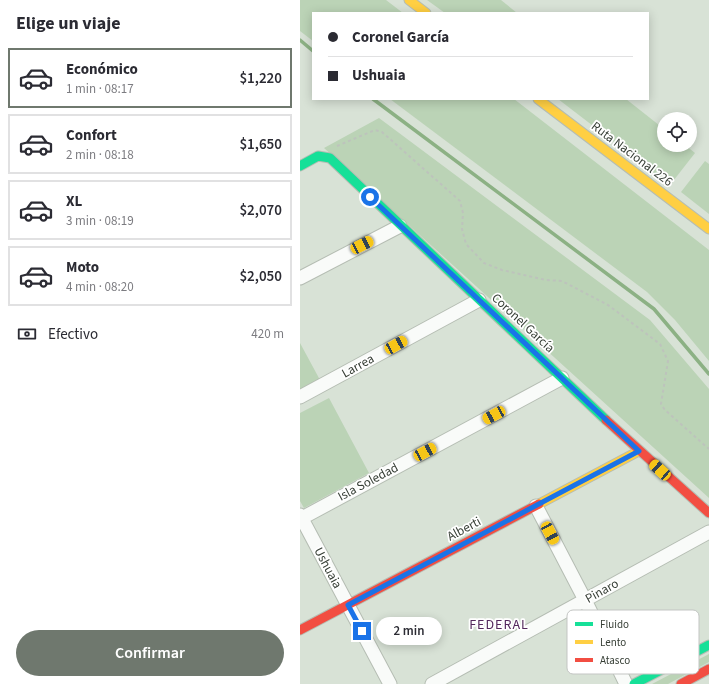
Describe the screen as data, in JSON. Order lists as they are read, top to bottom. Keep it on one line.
{"streets":{"main road":["Ruta Nacional 226","Coronel García","Alberti"],"street":["Larrea","Isla Soledad","Ushuaia","Pinaro"]},"crossings":[["Coronel García","Larrea"],["Coronel García","Isla Soledad"],["Coronel García","Alberti"],["Isla Soledad","Ushuaia"],["Alberti","Ushuaia"]],"districts":["FEDERAL"],"legend":["Fluido","Lento","Atasco"],"page":{"heading":"Elige un viaje","banner":["Coronel García","Ushuaia"],"list":[{"name":"Económico","note":"1 min · 08:17","value":"$1,220"},{"name":"Confort","note":"2 min · 08:18","value":"$1,650"},{"name":"XL","note":"3 min · 08:19","value":"$2,070"},{"name":"Moto","note":"4 min · 08:20","value":"$2,050"}],"pay":["Efectivo","420 m"],"bubble":"2 min","buttons":"Confirmar"}}
